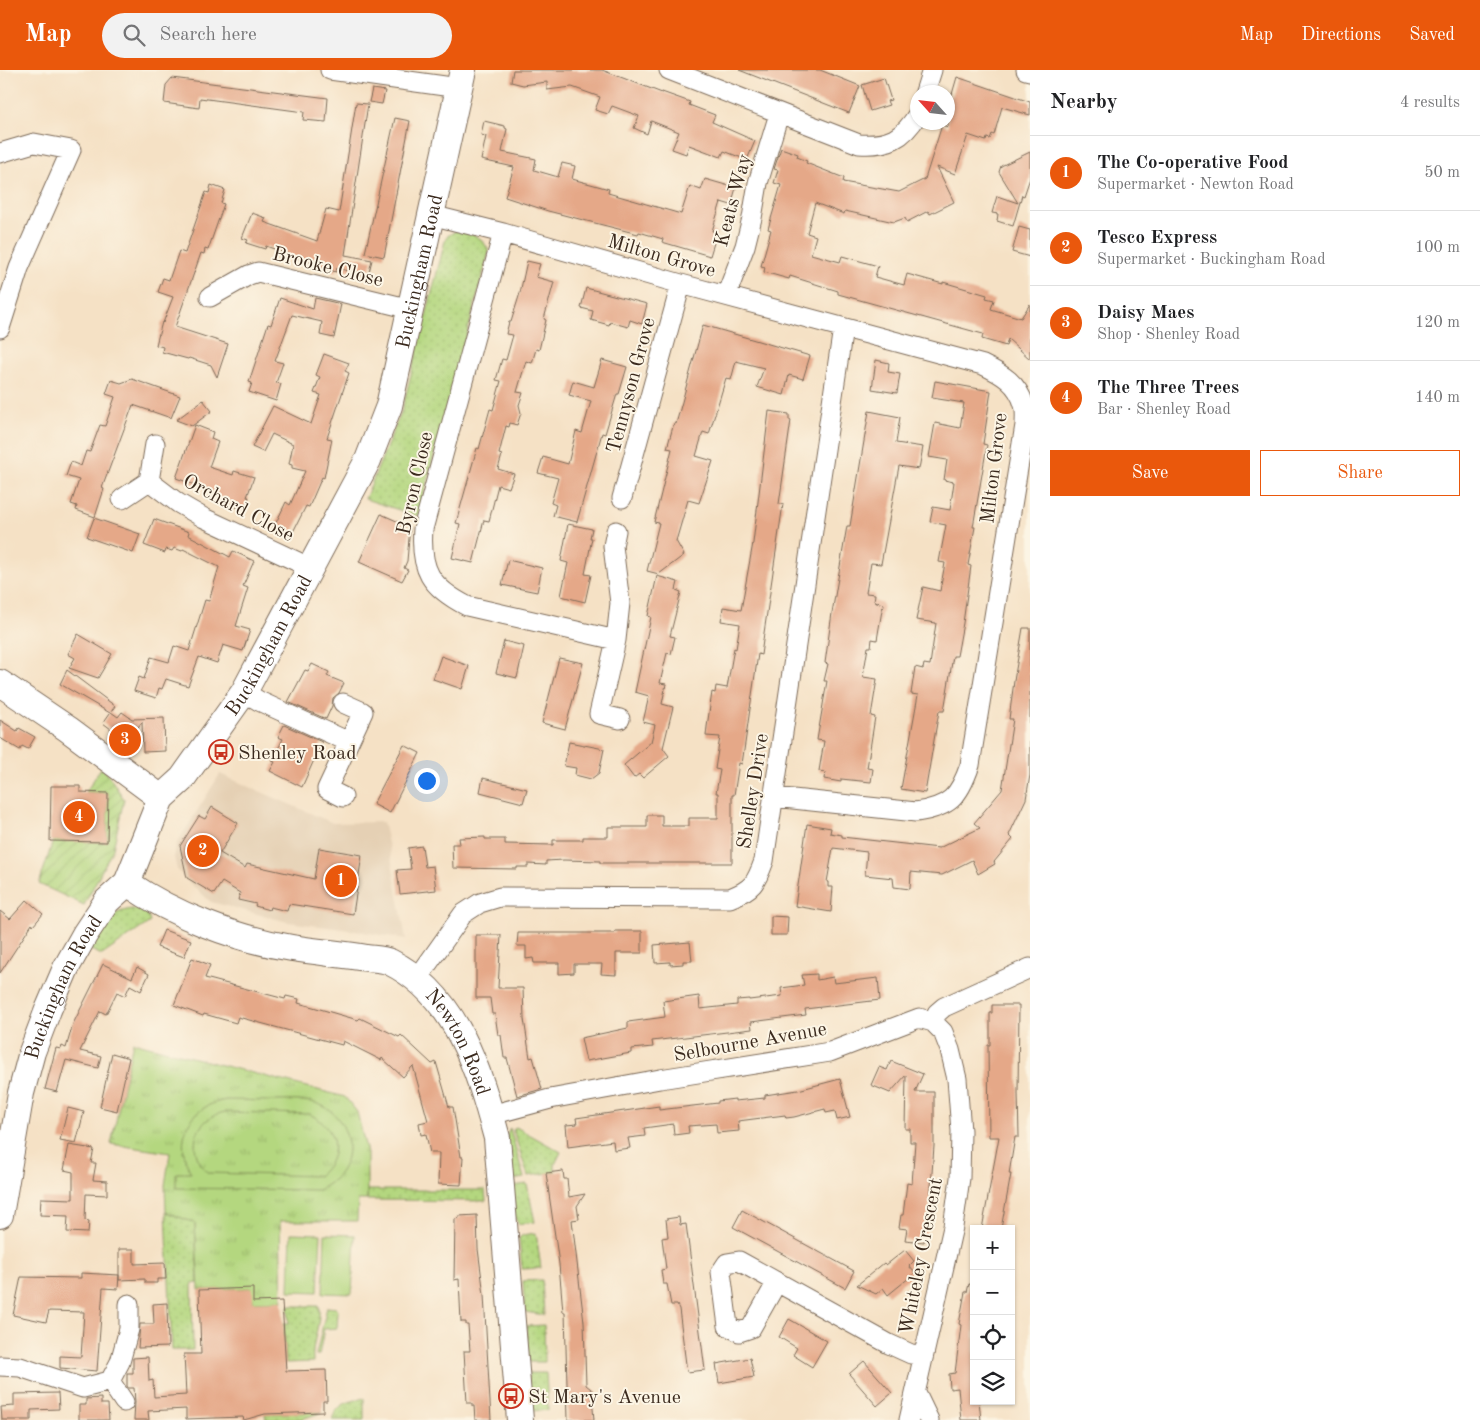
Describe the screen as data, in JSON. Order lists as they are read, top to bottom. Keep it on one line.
{"streets":{"main road":["Buckingham Road","Newton Road"],"street":["Keats Way","Milton Grove","Brooke Close","Tennyson Grove","Byron Close","Orchard Close","Shelley Drive","Selbourne Avenue","Whiteley Crescent"]},"crossings":[["Keats Way","Milton Grove"],["Milton Grove","Buckingham Road"],["Milton Grove","Tennyson Grove"],["Milton Grove","Byron Close"],["Milton Grove","Shelley Drive"],["Brooke Close","Buckingham Road"],["Buckingham Road","Orchard Close"],["Buckingham Road","Newton Road"],["Shelley Drive","Newton Road"],["Selbourne Avenue","Newton Road"],["Selbourne Avenue","Whiteley Crescent"]],"places":{"bus stop":["Shenley Road","St Mary's Avenue"]},"north":"top left","page":{"header":"Map","search":"Search here","nav":["Map","Directions","Saved"],"heading":["Nearby","4 results"],"list":[{"mark":"1","name":"The Co-operative Food","note":"Supermarket · Newton Road","value":"50 m"},{"mark":"2","name":"Tesco Express","note":"Supermarket · Buckingham Road","value":"100 m"},{"mark":"3","name":"Daisy Maes","note":"Shop · Shenley Road","value":"120 m"},{"mark":"4","name":"The Three Trees","note":"Bar · Shenley Road","value":"140 m"}],"buttons":["Save","Share"],"pins":["3","4","2","1"],"map_buttons":["+","−"]}}
